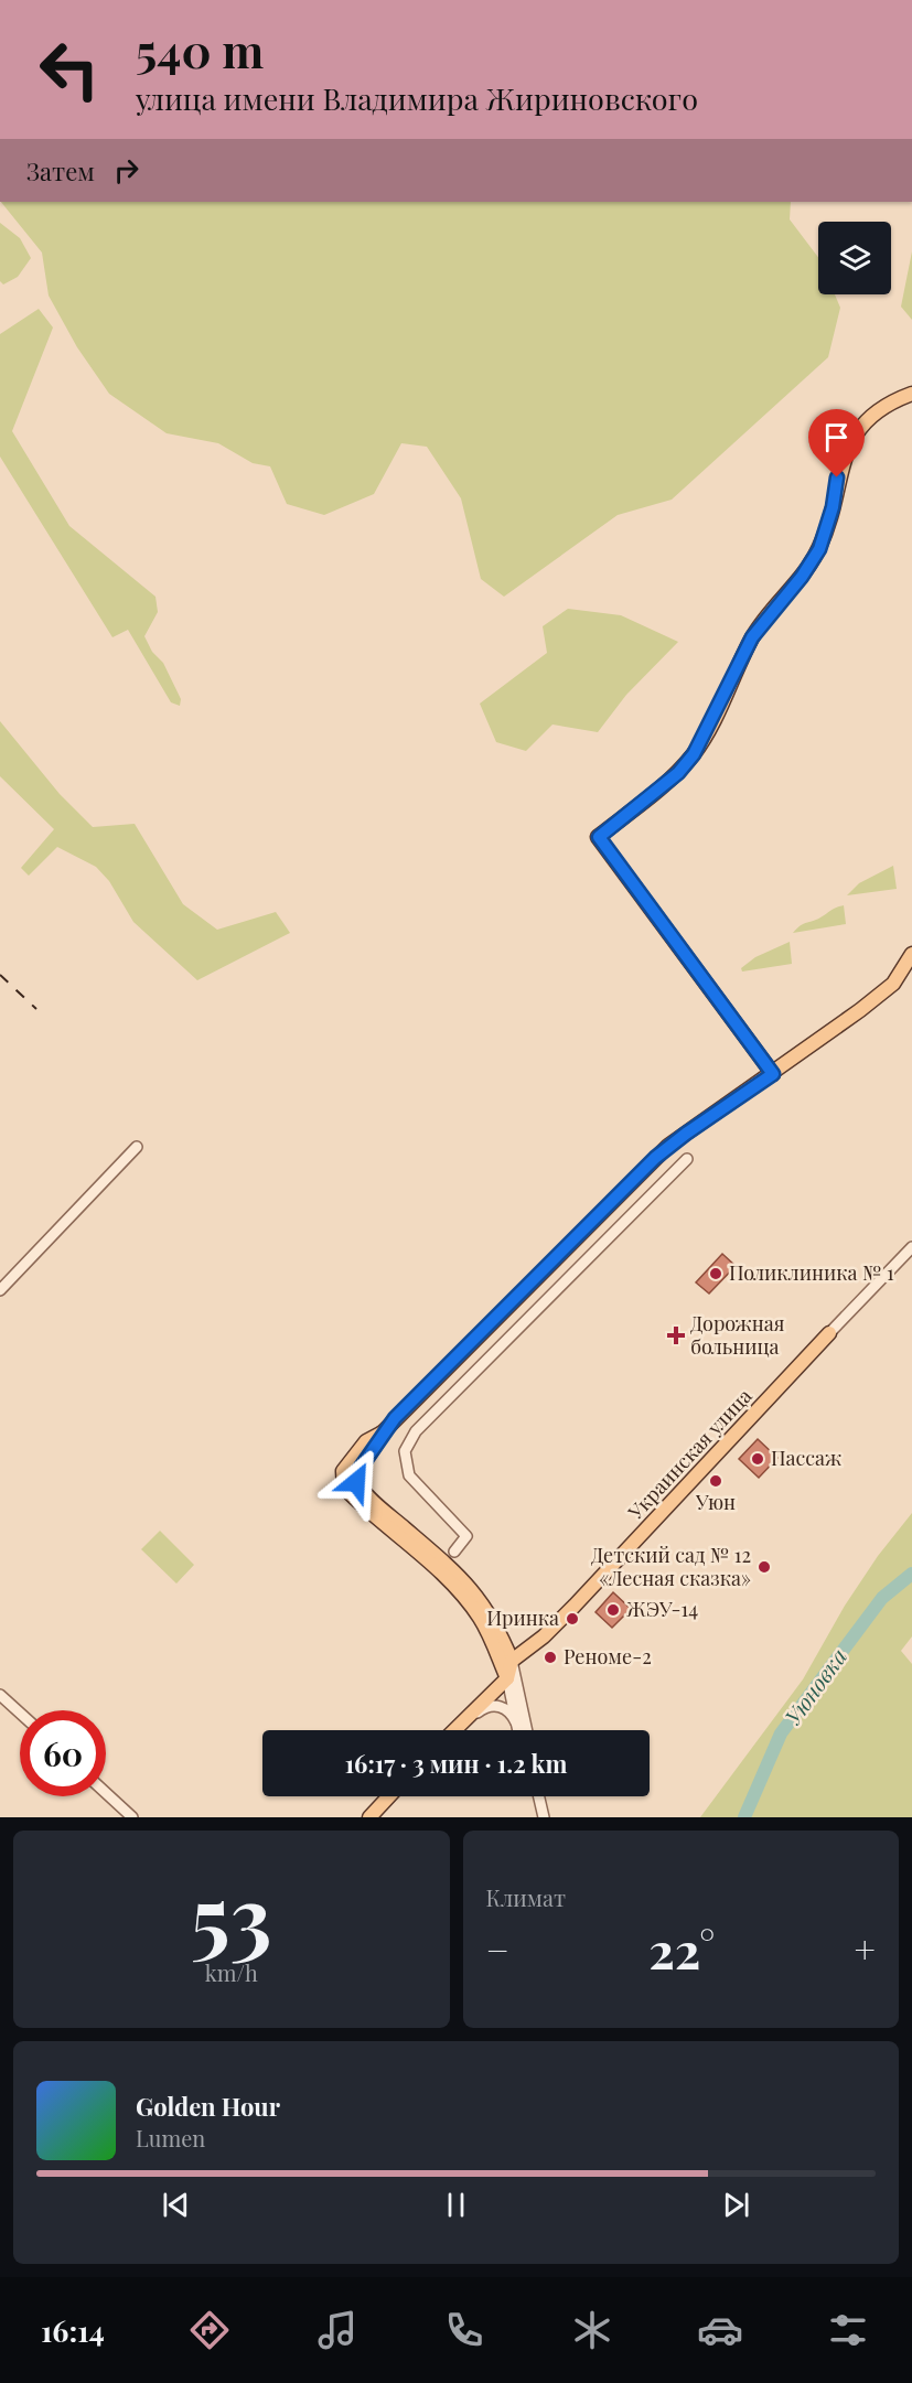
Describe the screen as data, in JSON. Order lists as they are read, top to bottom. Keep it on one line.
{"streets":{"main road":["Украинская улица"]},"water":["Уюновка"],"places":{"other":["Поликлиника № 1","Пассаж","Уюн","Детский сад № 12 «Лесная сказка»","ЖЭУ-14","Иринка","Реноме-2"],"health":["Дорожная больница"]},"page":{"turn":["540 m","улица имени Владимира Жириновского"],"then":"Затем","limit":"60","trip":"16:17 · 3 мин · 1.2 km","tile":[["53","km/h"],"Климат"],"heat":["−","22°","+"],"song":["Golden Hour","Lumen"],"tabs":"16:14"}}
